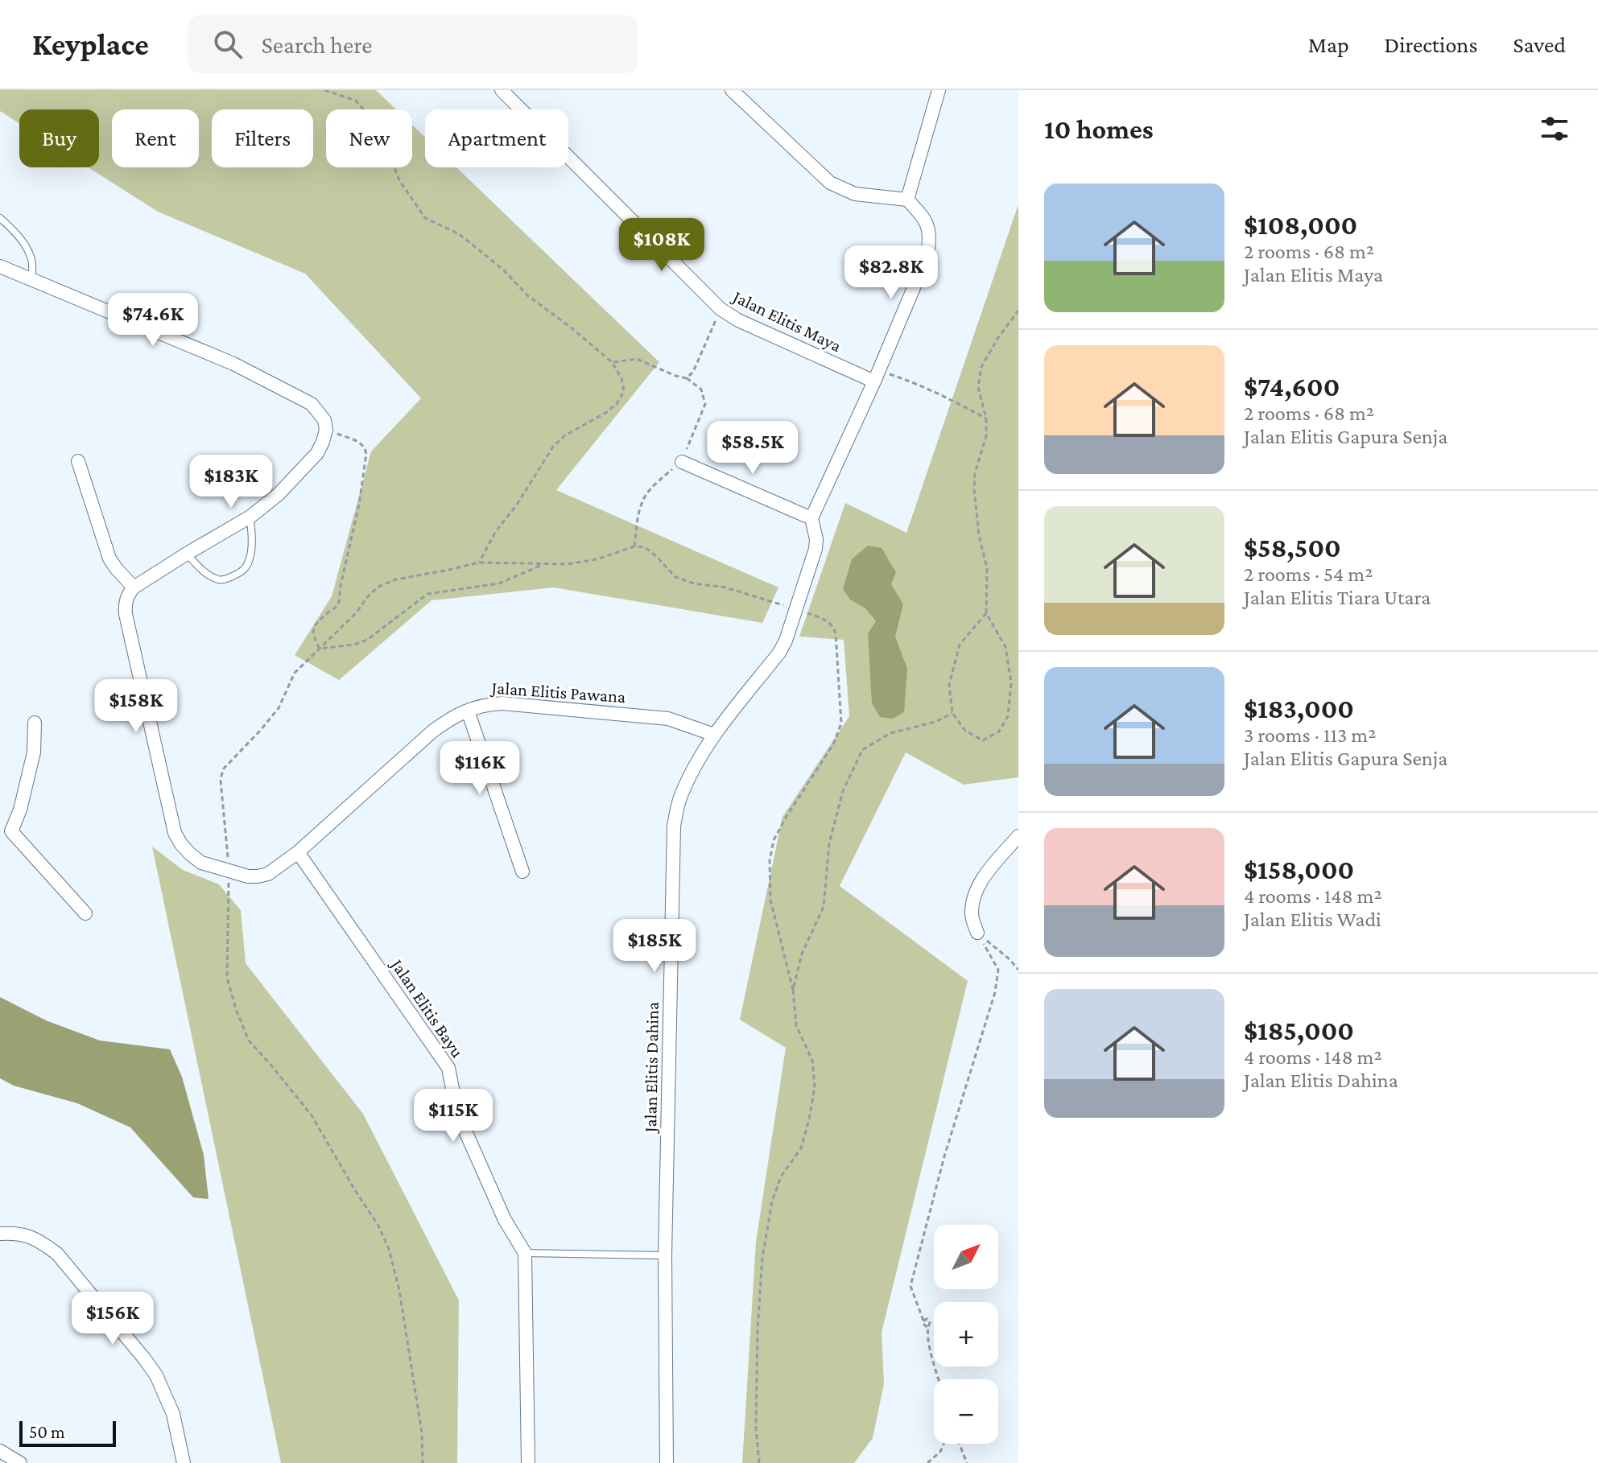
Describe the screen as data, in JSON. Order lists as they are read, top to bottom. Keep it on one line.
{"streets":{"street":["Jalan Elitis Maya","Jalan Elitis Pawana","Jalan Elitis Bayu","Jalan Elitis Dahina"]},"crossings":[["Jalan Elitis Pawana","Jalan Elitis Bayu"],["Jalan Elitis Pawana","Jalan Elitis Dahina"]],"scale_bar":"50 m","north":"top right","page":{"header":"Keyplace","search":"Search here","nav":["Map","Directions","Saved"],"heading":"10 homes","chip":["Buy","Rent","Filters","New","Apartment"],"list":[{"name":"$108,000","note":"2 rooms · 68 m² · Jalan Elitis Maya"},{"name":"$74,600","note":"2 rooms · 68 m² · Jalan Elitis Gapura Senja"},{"name":"$58,500","note":"2 rooms · 54 m² · Jalan Elitis Tiara Utara"},{"name":"$183,000","note":"3 rooms · 113 m² · Jalan Elitis Gapura Senja"},{"name":"$158,000","note":"4 rooms · 148 m² · Jalan Elitis Wadi"},{"name":"$185,000","note":"4 rooms · 148 m² · Jalan Elitis Dahina"}],"price":["$108K","$82.8K","$74.6K","$58.5K","$183K","$158K","$116K","$185K","$115K","$156K"],"map_buttons":["+","−"],"scale":"50 m"}}
